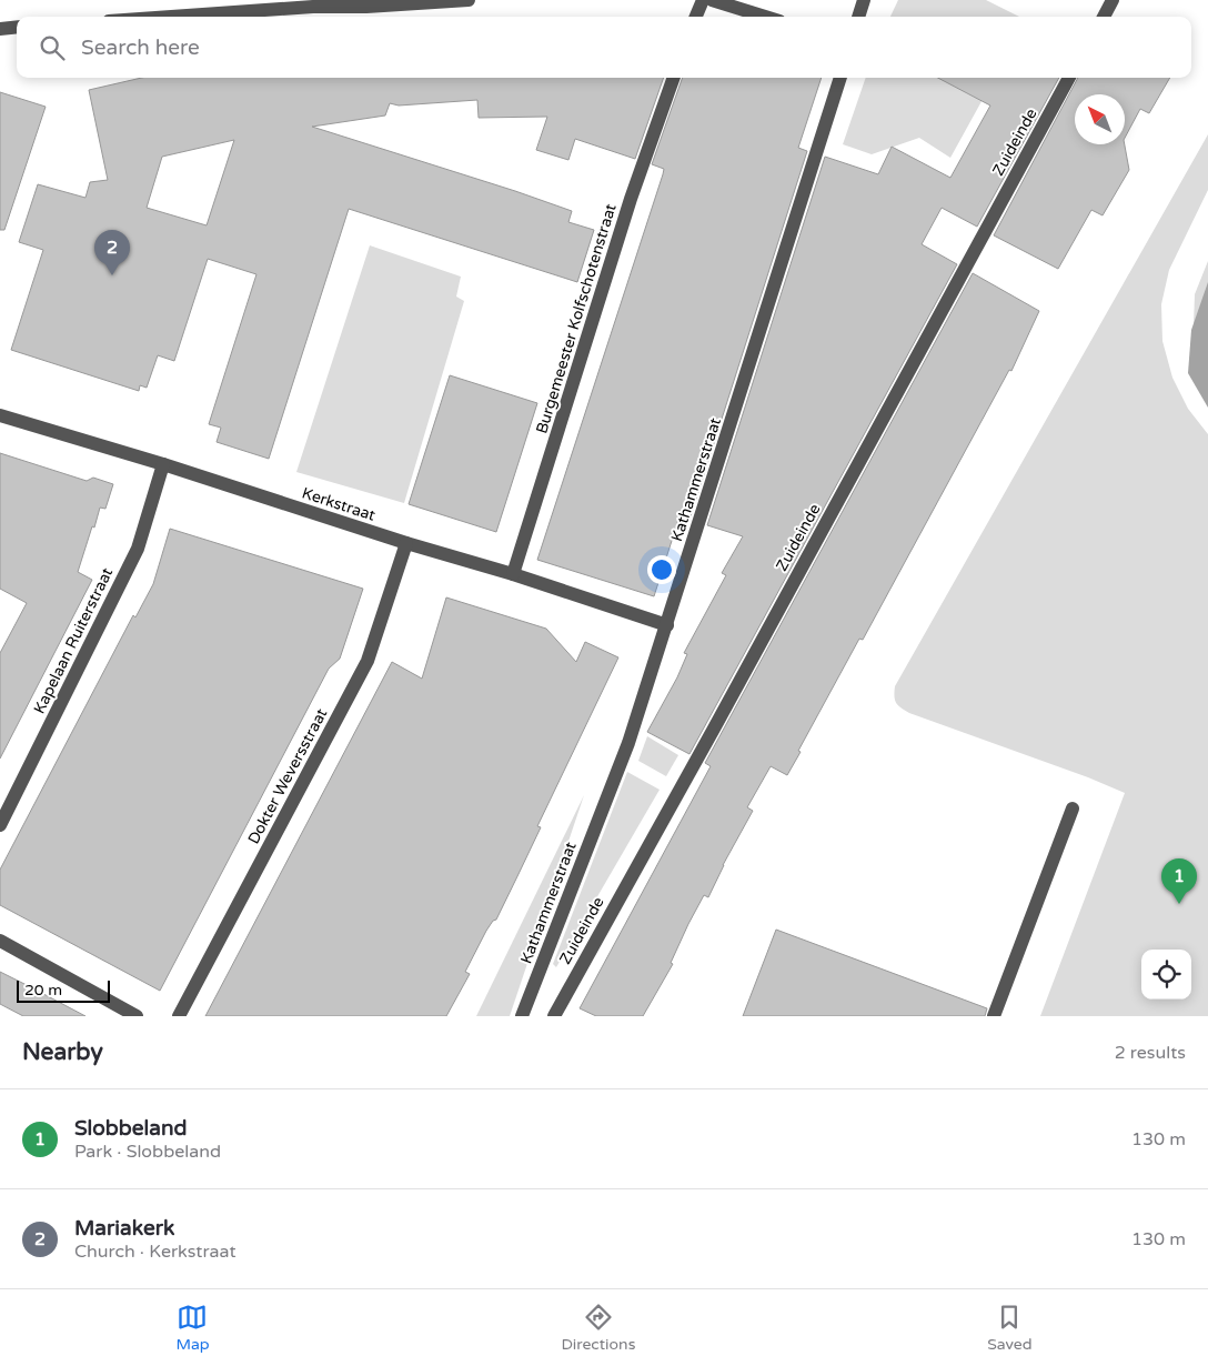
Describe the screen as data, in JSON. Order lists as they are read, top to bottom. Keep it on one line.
{"streets":{"street":["Zuideinde","Burgemeester Kolfschotenstraat","Kathammerstraat","Kerkstraat","Kapelaan Ruiterstraat","Dokter Weversstraat"]},"crossings":[["Burgemeester Kolfschotenstraat","Kerkstraat"],["Kathammerstraat","Kerkstraat"],["Kerkstraat","Kapelaan Ruiterstraat"],["Kerkstraat","Dokter Weversstraat"]],"scale_bar":"20 m","north":"top left","page":{"search":"Search here","pins":["2","1"],"scale":"20 m","heading":["Nearby","2 results"],"list":[{"mark":"1","name":"Slobbeland","note":"Park · Slobbeland","value":"130 m"},{"mark":"2","name":"Mariakerk","note":"Church · Kerkstraat","value":"130 m"}],"nav":["Map","Directions","Saved"]}}
